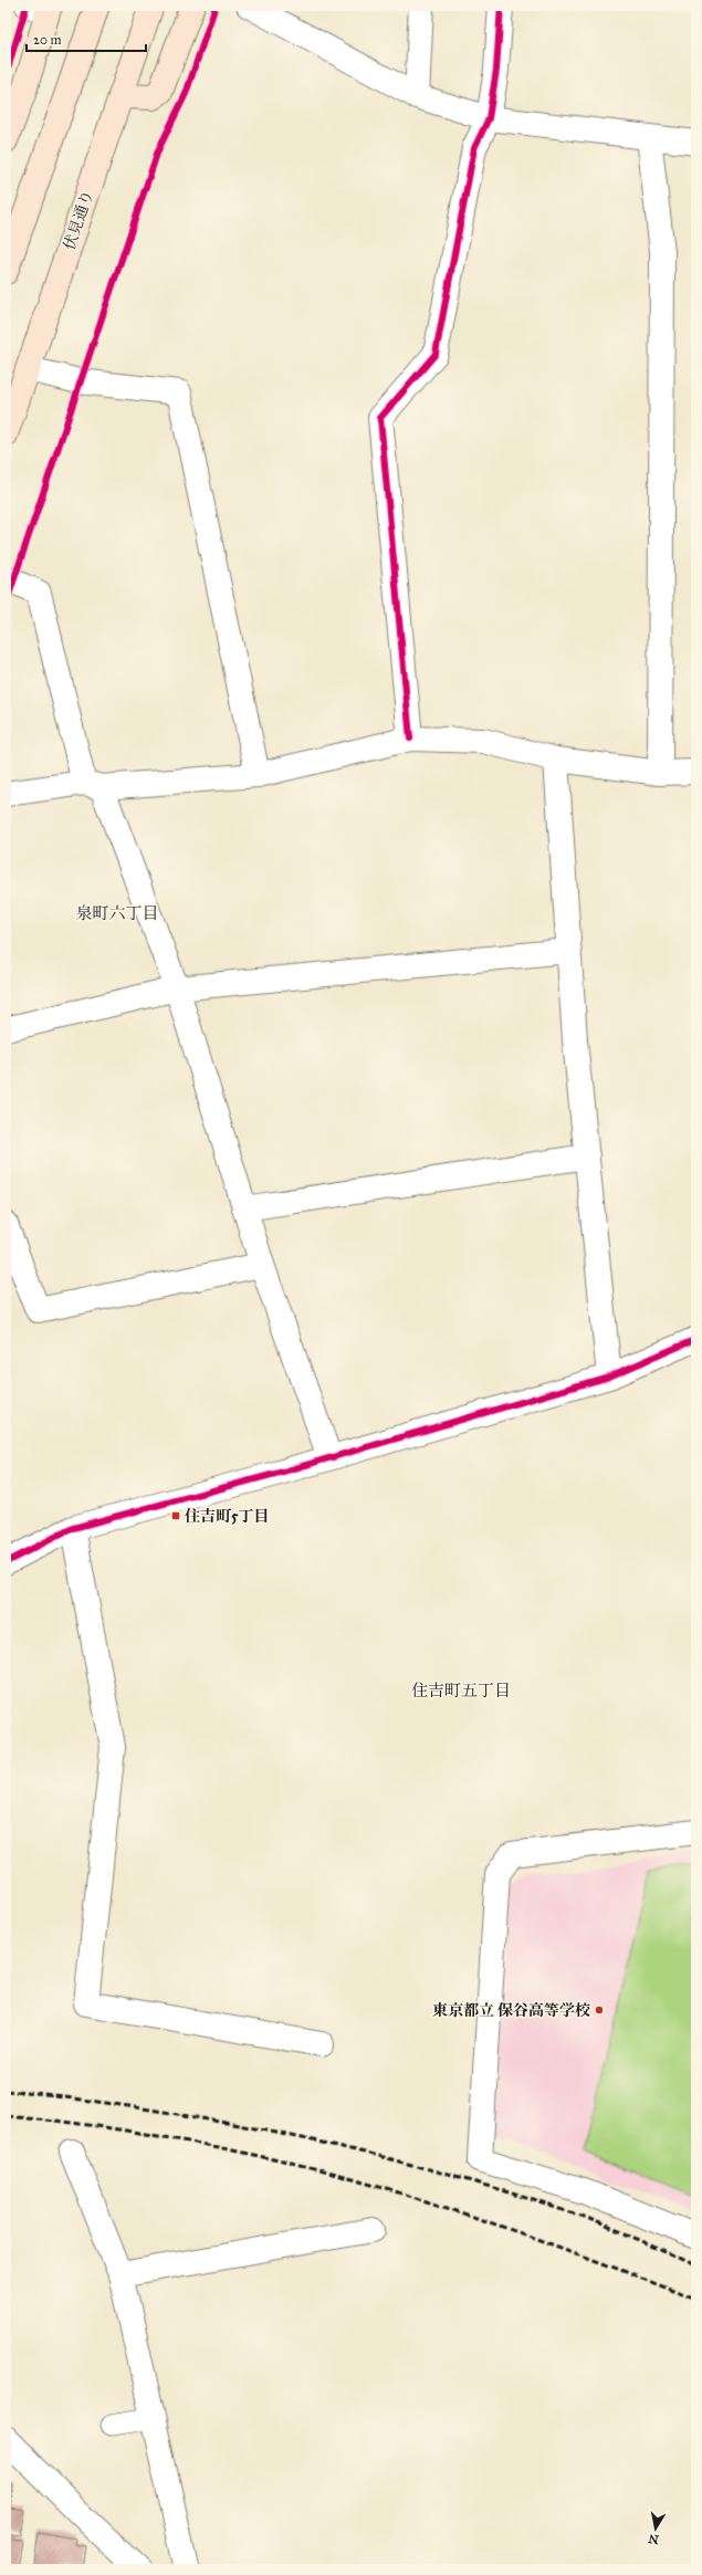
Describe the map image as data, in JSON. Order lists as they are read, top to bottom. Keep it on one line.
{"streets":{"main road":["伏見通り"]},"districts":["泉町六丁目","住吉町五丁目"],"places":{"transit":["住吉町5丁目"],"other":["東京都立 保谷高等学校"]},"scale_bar":"20 m","north":"bottom"}
